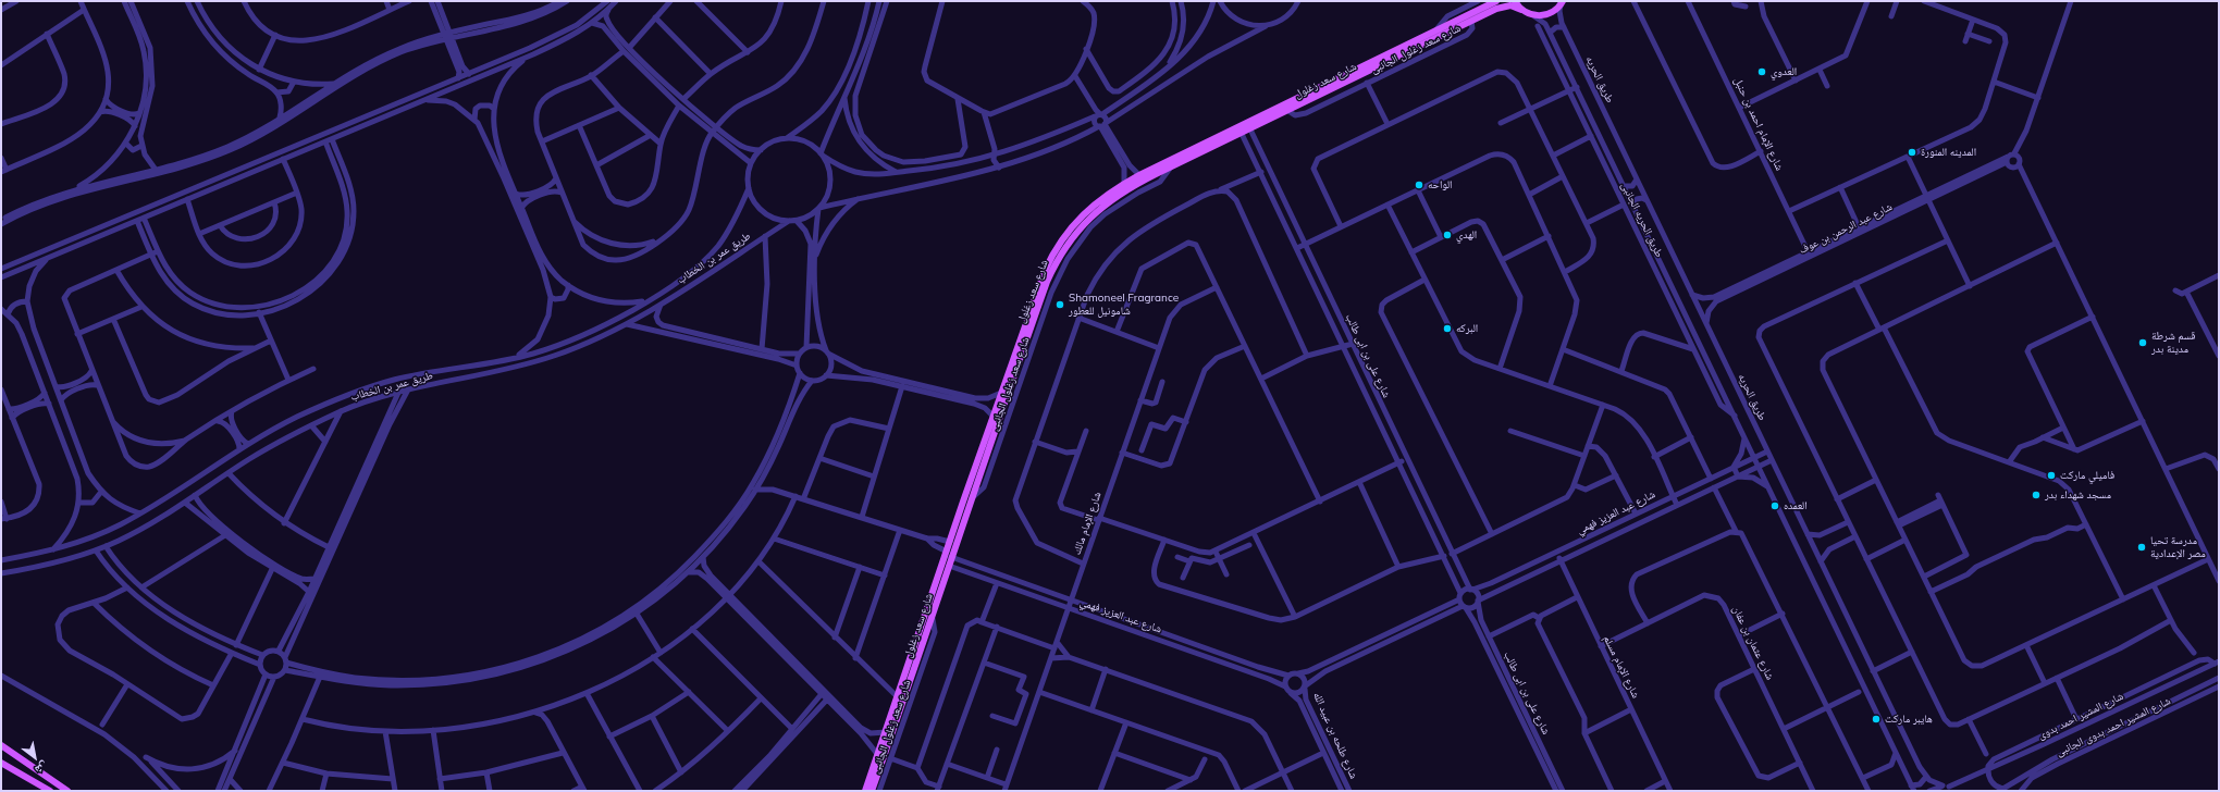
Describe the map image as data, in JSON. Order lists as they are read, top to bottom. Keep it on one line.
{"streets":{"main road":["شارع سعد زغلول"],"street":["شارع سعد زغلول الجانبى","طريق الحريه","شارع الإمام احمد بن حنبل","طريق الحريه الجانبى","شارع عبد الرحمن بن عوف","طريق عمر بن الخطاب","شارع على بن ابى طالب","شارع عبد العزيز فهمي","شارع الإمام مالك","شارع عثمان بن عفان","شارع الإمام مسلم","شارع المشير احمد بدوى","شارع المشير احمد بدوى الجانبى","شارع طلحه بن عبيد الله"]},"crossings":[["شارع سعد زغلول الجانبى","شارع سعد زغلول"],["طريق الحريه","شارع عبد الرحمن بن عوف"],["طريق الحريه","شارع عبد العزيز فهمي"],["شارع سعد زغلول","شارع على بن ابى طالب"],["شارع سعد زغلول","شارع عبد العزيز فهمي"],["شارع الإمام احمد بن حنبل","شارع عبد الرحمن بن عوف"],["شارع على بن ابى طالب","شارع عبد العزيز فهمي"],["شارع عبد العزيز فهمي","شارع الإمام مالك"],["شارع عبد العزيز فهمي","شارع الإمام مسلم"],["شارع عبد العزيز فهمي","شارع طلحه بن عبيد الله"],["شارع عثمان بن عفان","شارع الإمام مسلم"],["شارع المشير احمد بدوى","شارع المشير احمد بدوى الجانبى"]],"places":["العدوي","المدينه المنورة","الواحه","الهدي","Shamoneel Fragrance شامونيل للعطور","البركه","قسم شرطة مدينة بدر","فاميلي ماركت","مسجد شهداء بدر","العمده","مدرسة تحيا مصر الإعدادية","هايبر ماركت"],"north":"bottom right"}
